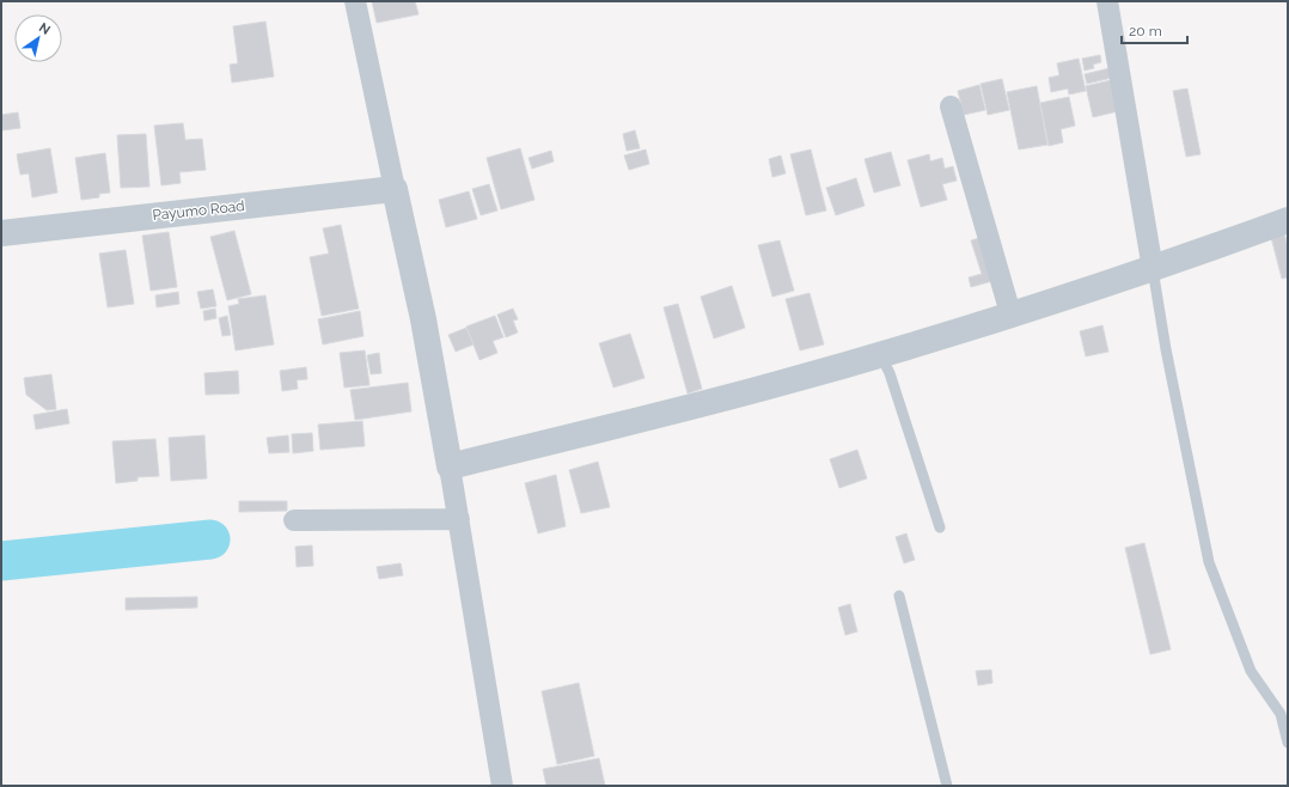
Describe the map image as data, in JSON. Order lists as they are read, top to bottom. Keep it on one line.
{"streets":{"street":["Payumo Road"]},"scale_bar":"20 m","north":"top right"}
